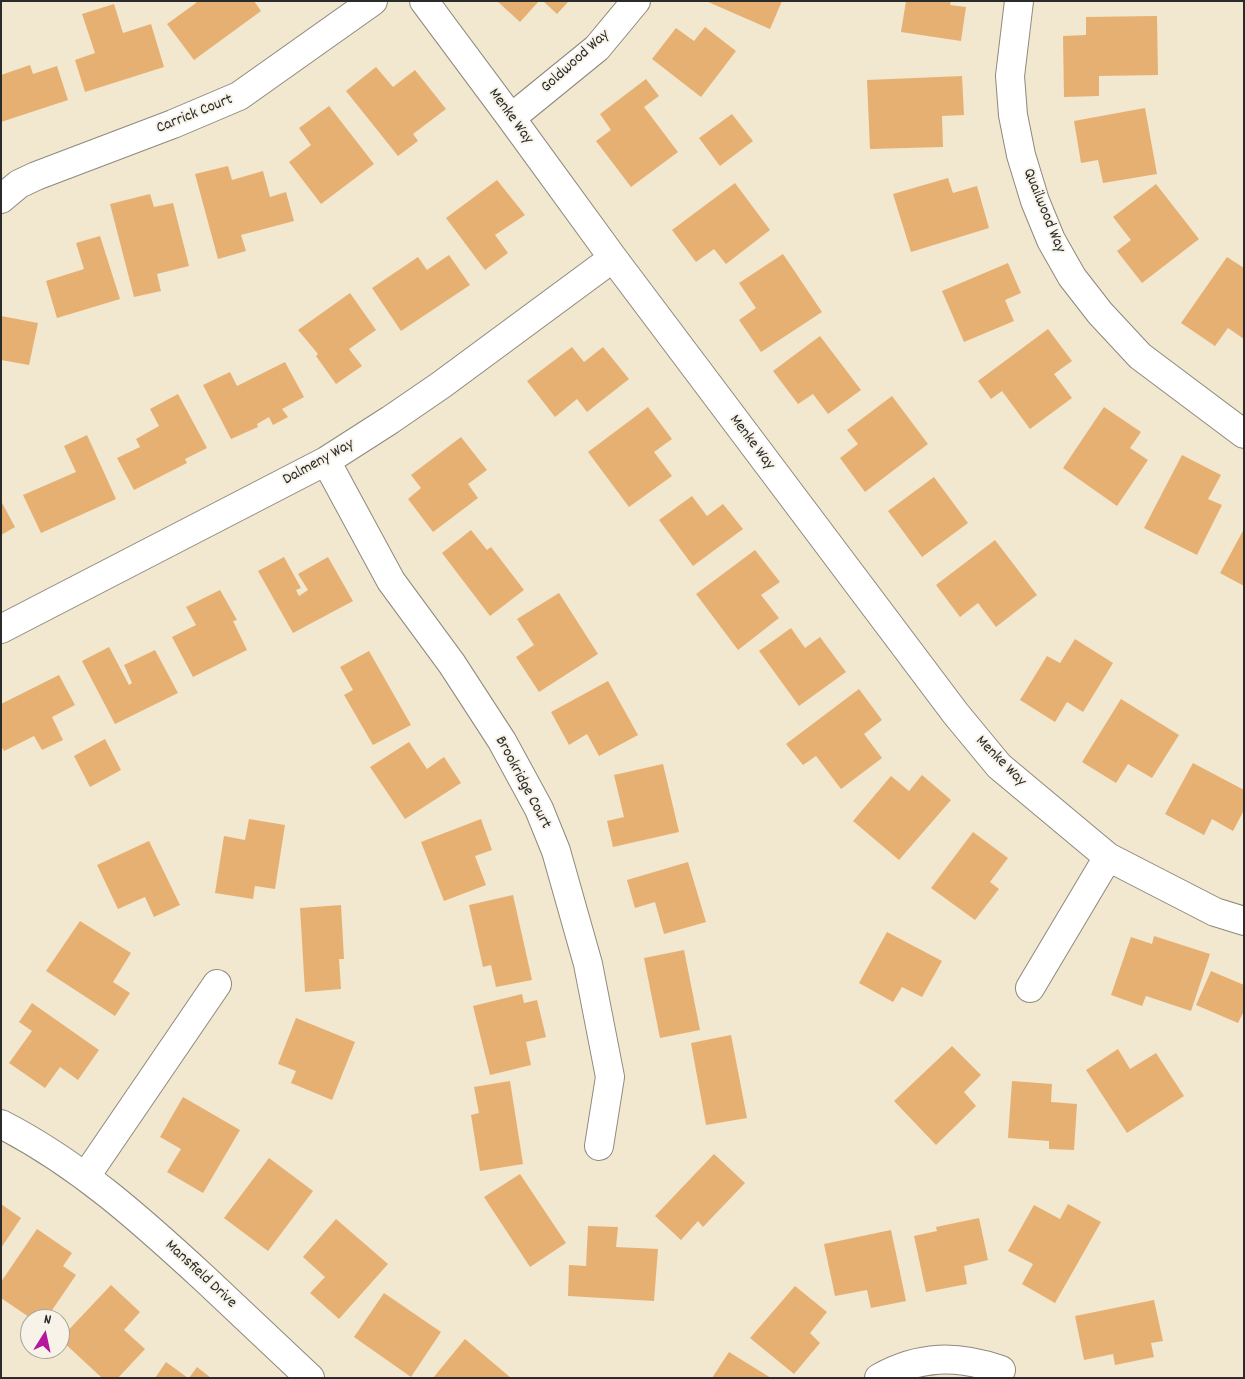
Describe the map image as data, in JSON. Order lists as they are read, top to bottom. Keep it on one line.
{"streets":{"street":["Goldwood Way","Carrick Court","Menke Way","Quailwood Way","Dalmeny Way","Brookridge Court","Mansfield Drive"]},"crossings":[["Goldwood Way","Menke Way"],["Menke Way","Dalmeny Way"],["Dalmeny Way","Brookridge Court"]],"north":"top"}
